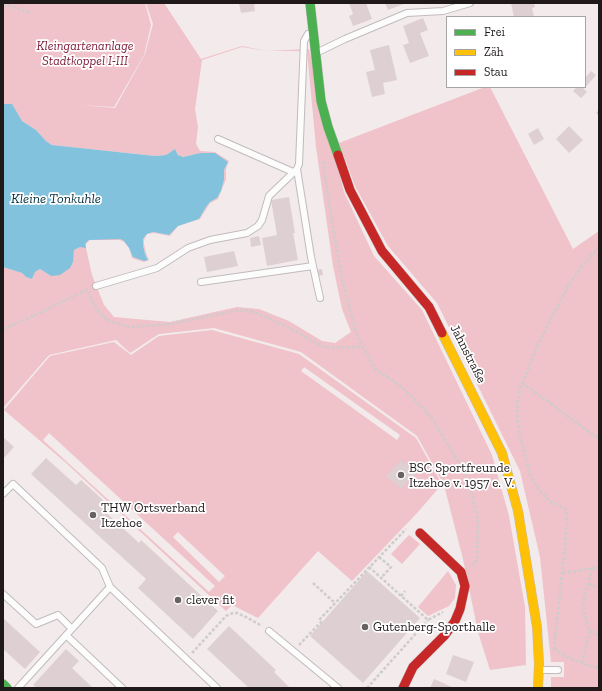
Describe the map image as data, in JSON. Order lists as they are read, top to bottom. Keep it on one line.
{"streets":{"street":["Jahnstraße"]},"water":["Kleine Tonkuhle"],"parks":["Kleingartenanlage Stadtkoppel I-III"],"places":["BSC Sportfreunde Itzehoe v. 1957 e. V.","THW Ortsverband Itzehoe","clever fit","Gutenberg-Sporthalle"],"legend":["Frei","Zäh","Stau"]}
